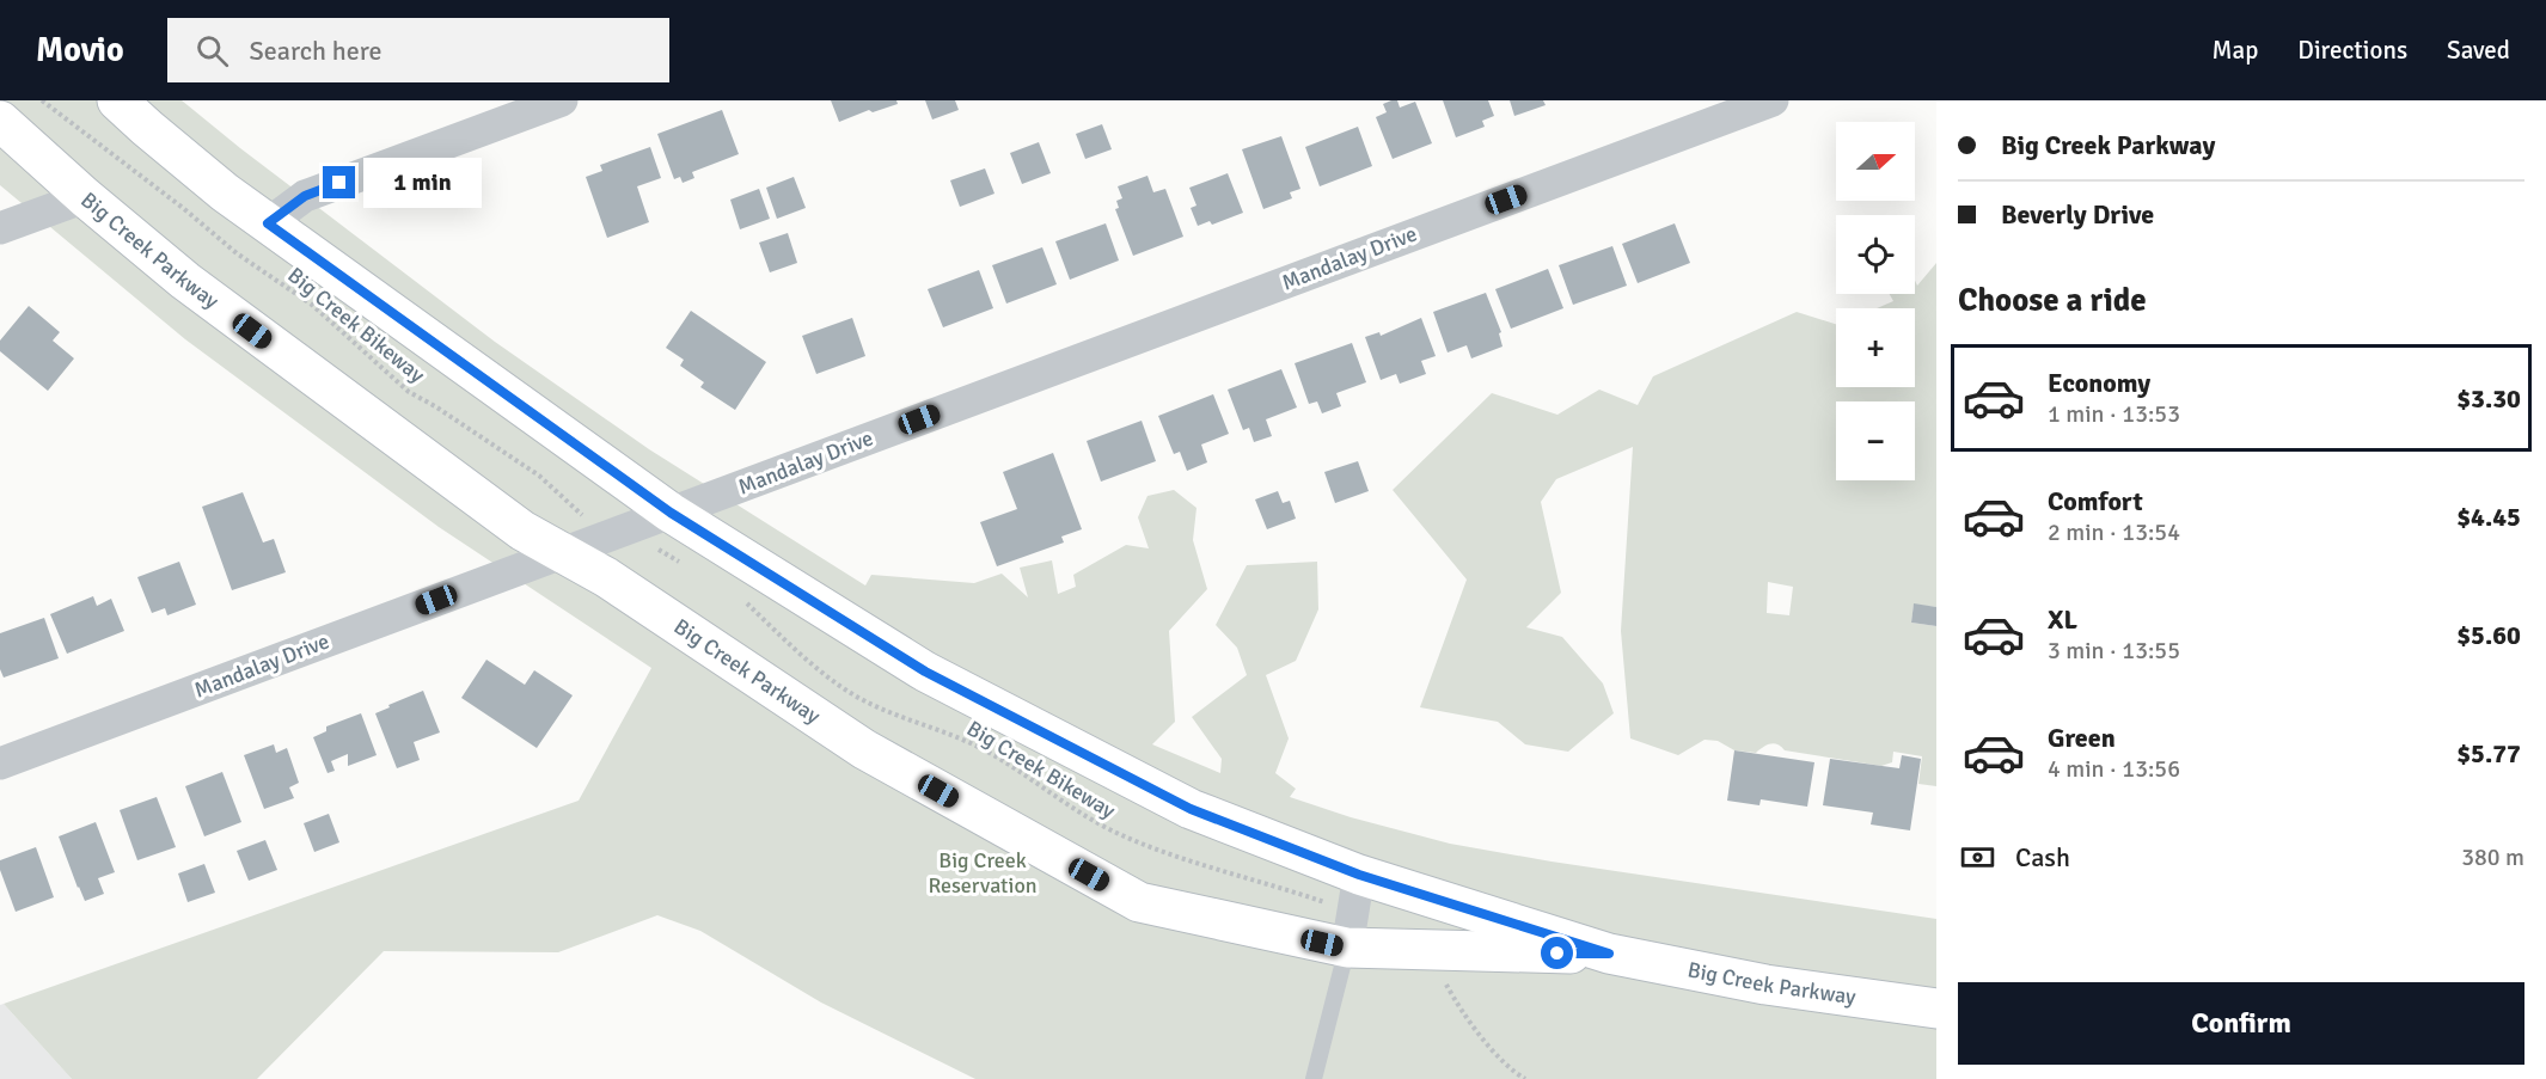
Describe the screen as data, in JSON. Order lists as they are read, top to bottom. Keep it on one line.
{"streets":{"street":["Big Creek Parkway","Mandalay Drive"],"path":["Big Creek Bikeway"]},"crossings":[["Big Creek Parkway","Mandalay Drive"]],"parks":["Big Creek Reservation"],"north":"right","page":{"header":"Movio","search":"Search here","nav":["Map","Directions","Saved"],"banner":["Big Creek Parkway","Beverly Drive"],"map_buttons":["+","−"],"bubble":"1 min","heading":"Choose a ride","list":[{"name":"Economy","note":"1 min · 13:53","value":"$3.30"},{"name":"Comfort","note":"2 min · 13:54","value":"$4.45"},{"name":"XL","note":"3 min · 13:55","value":"$5.60"},{"name":"Green","note":"4 min · 13:56","value":"$5.77"}],"pay":["Cash","380 m"],"buttons":"Confirm"}}
